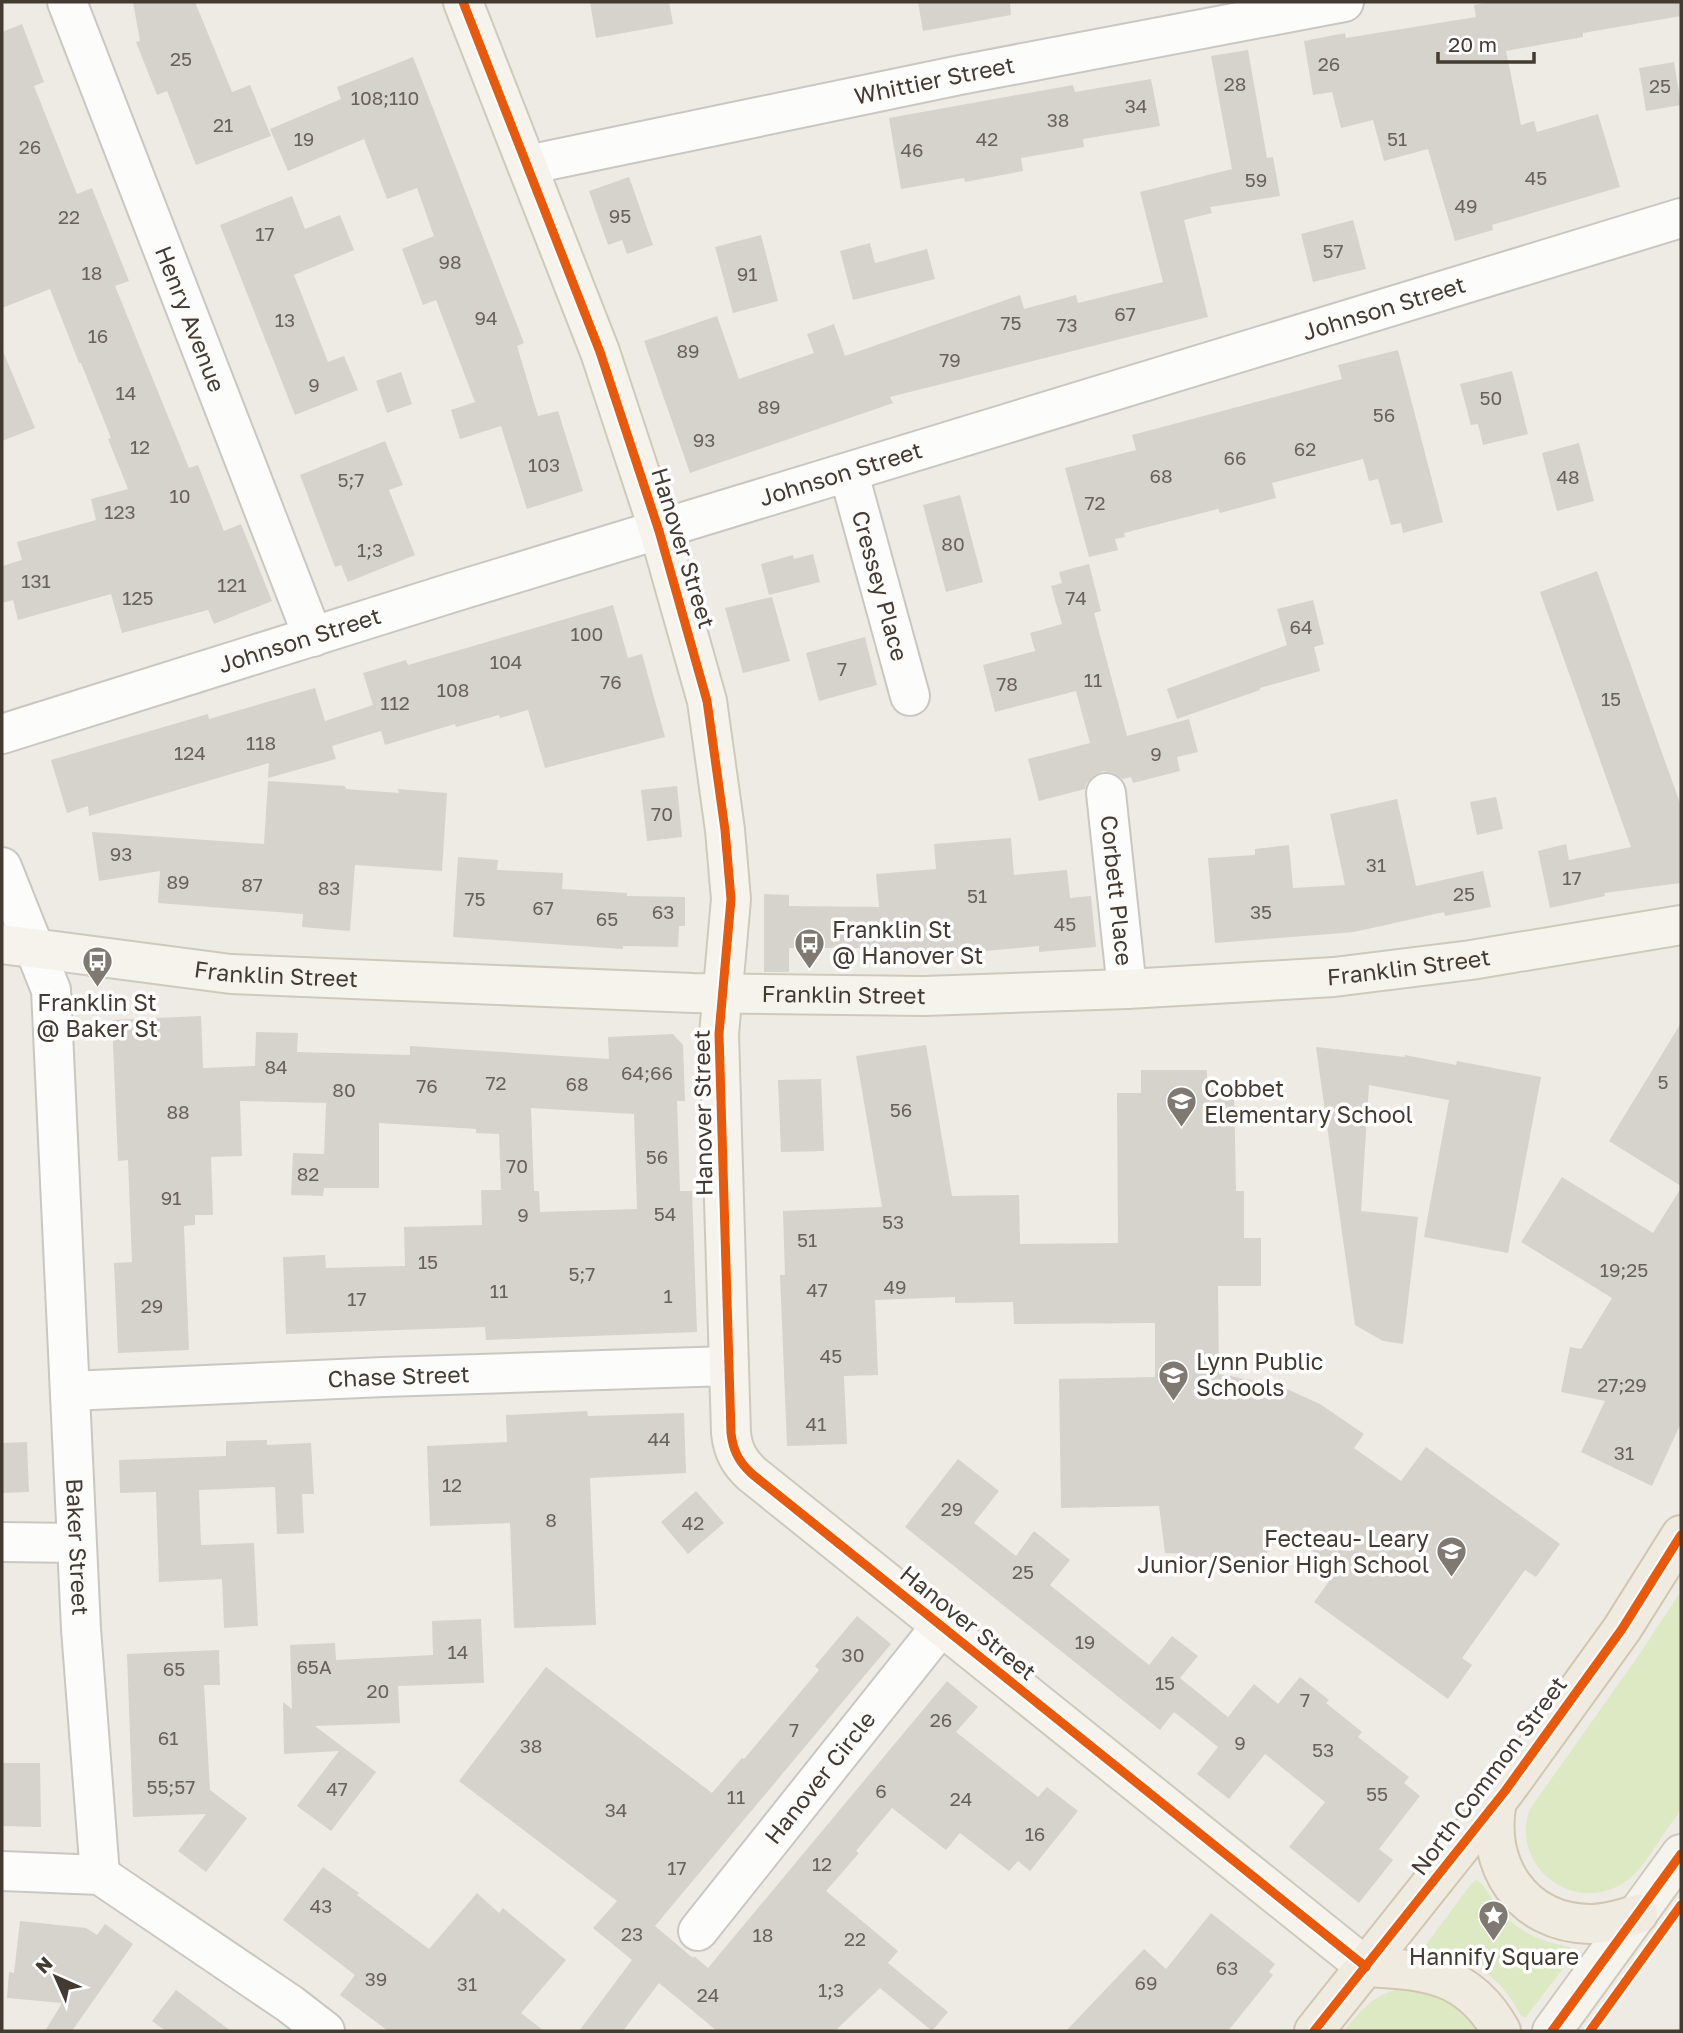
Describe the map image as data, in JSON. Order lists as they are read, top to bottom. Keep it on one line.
{"streets":{"main road":["North Common Street"],"street":["Whittier Street","Johnson Street","Henry Avenue","Hanover Street","Cressey Place","Corbett Place","Franklin Street","Chase Street","Baker Street","Hanover Circle"]},"crossings":[["Whittier Street","Hanover Street"],["Johnson Street","Henry Avenue"],["Johnson Street","Hanover Street"],["Johnson Street","Cressey Place"],["Hanover Street","Franklin Street"],["Hanover Street","Chase Street"],["Hanover Street","North Common Street"],["Hanover Street","Hanover Circle"],["Corbett Place","Franklin Street"],["Franklin Street","Baker Street"],["Chase Street","Baker Street"]],"places":{"bus stop":["Franklin St @ Hanover St","Franklin St @ Baker St"],"school or university":["Cobbet Elementary School","Lynn Public Schools","Fecteau- Leary Junior/Senior High School"],"place":["Hannify Square"]},"house_numbers":["25","26","28","25","108;110","34","38","21","19","42","51","26","46","45","59","49","95","22","17","57","98","18","91","67","94","13","75","73","16","89","79","9","14","50","89","56","93","12","62","66","103","68","48","5;7","10","72","123","80","1;3","131","121","125","74","64","100","104","7","11","76","78","108","15","112","118","124","9","70","93","31","17","89","87","83","25","51","75","67","63","35","65","45","84","64;66","5","72","68","76","80","56","88","56","70","82","91","54","9","53","51","15","19;25","5;7","49","47","11","1","17","29","45","27;29","41","44","31","12","29","8","42","25","19","14","30","65A","65","15","20","7","26","7","61","9","38","53","55;57","47","6","55","11","24","34","16","12","17","43","23","18","22","63","39","69","31","1;3","24"],"scale_bar":"20 m","north":"top left"}
